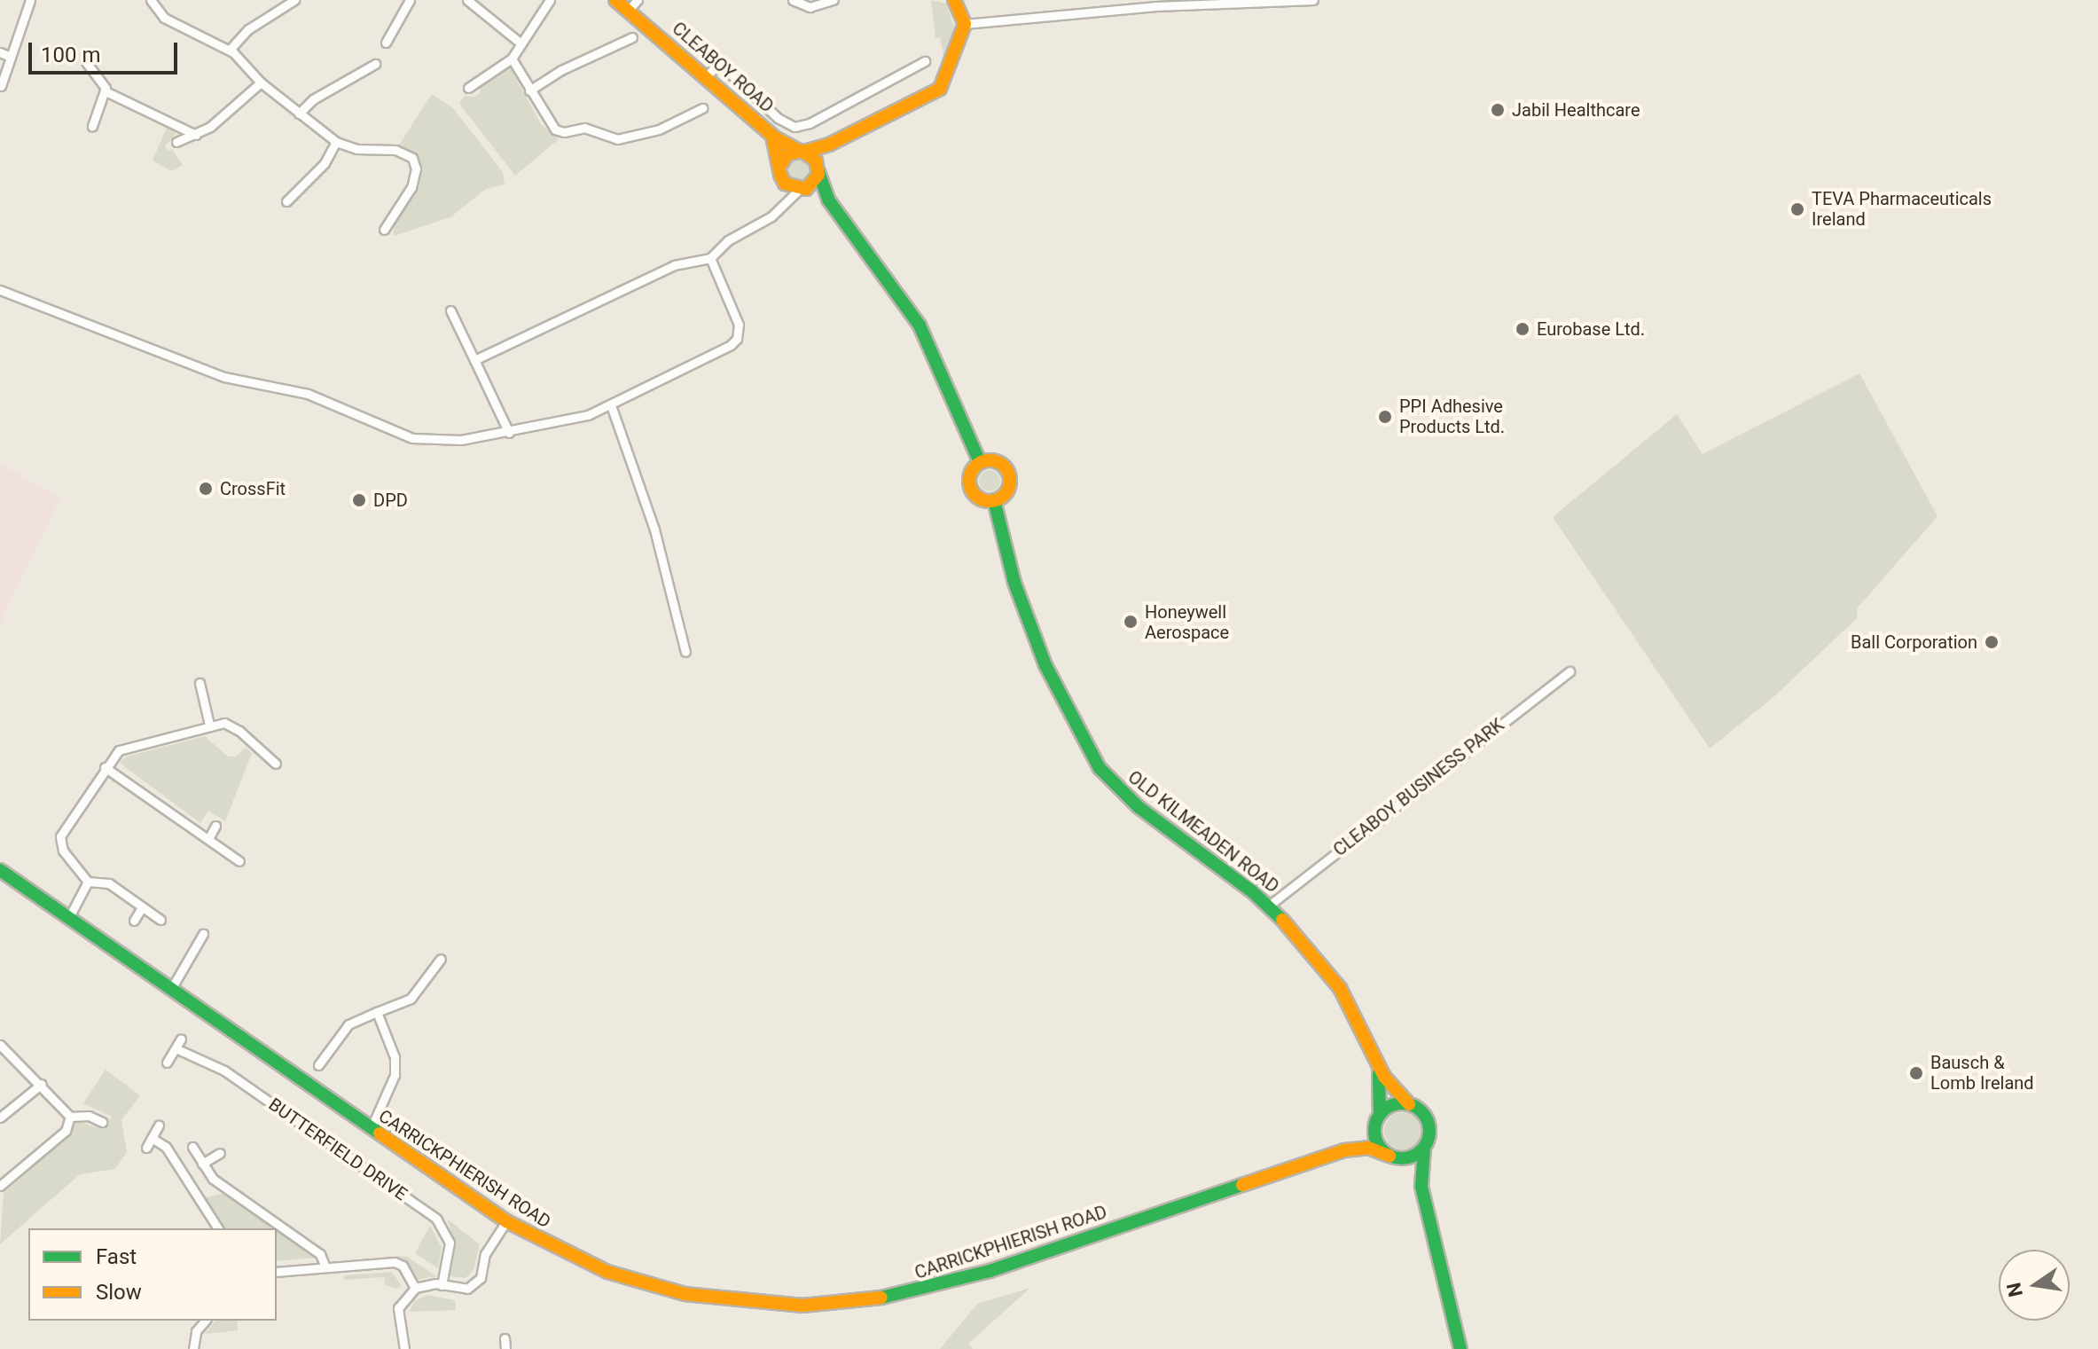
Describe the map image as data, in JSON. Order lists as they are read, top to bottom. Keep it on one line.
{"streets":{"street":["CLEABOY ROAD","CLEABOY BUSINESS PARK","OLD KILMEADEN ROAD","BUTTERFIELD DRIVE","CARRICKPHIERISH ROAD"]},"crossings":[["CLEABOY BUSINESS PARK","OLD KILMEADEN ROAD"],["OLD KILMEADEN ROAD","CARRICKPHIERISH ROAD"]],"places":["Jabil Healthcare","TEVA Pharmaceuticals Ireland","Eurobase Ltd.","PPI Adhesive Products Ltd.","CrossFit","DPD","Honeywell Aerospace","Ball Corporation","Bausch & Lomb Ireland"],"legend":["Fast","Slow"],"scale_bar":"100 m","north":"left"}
